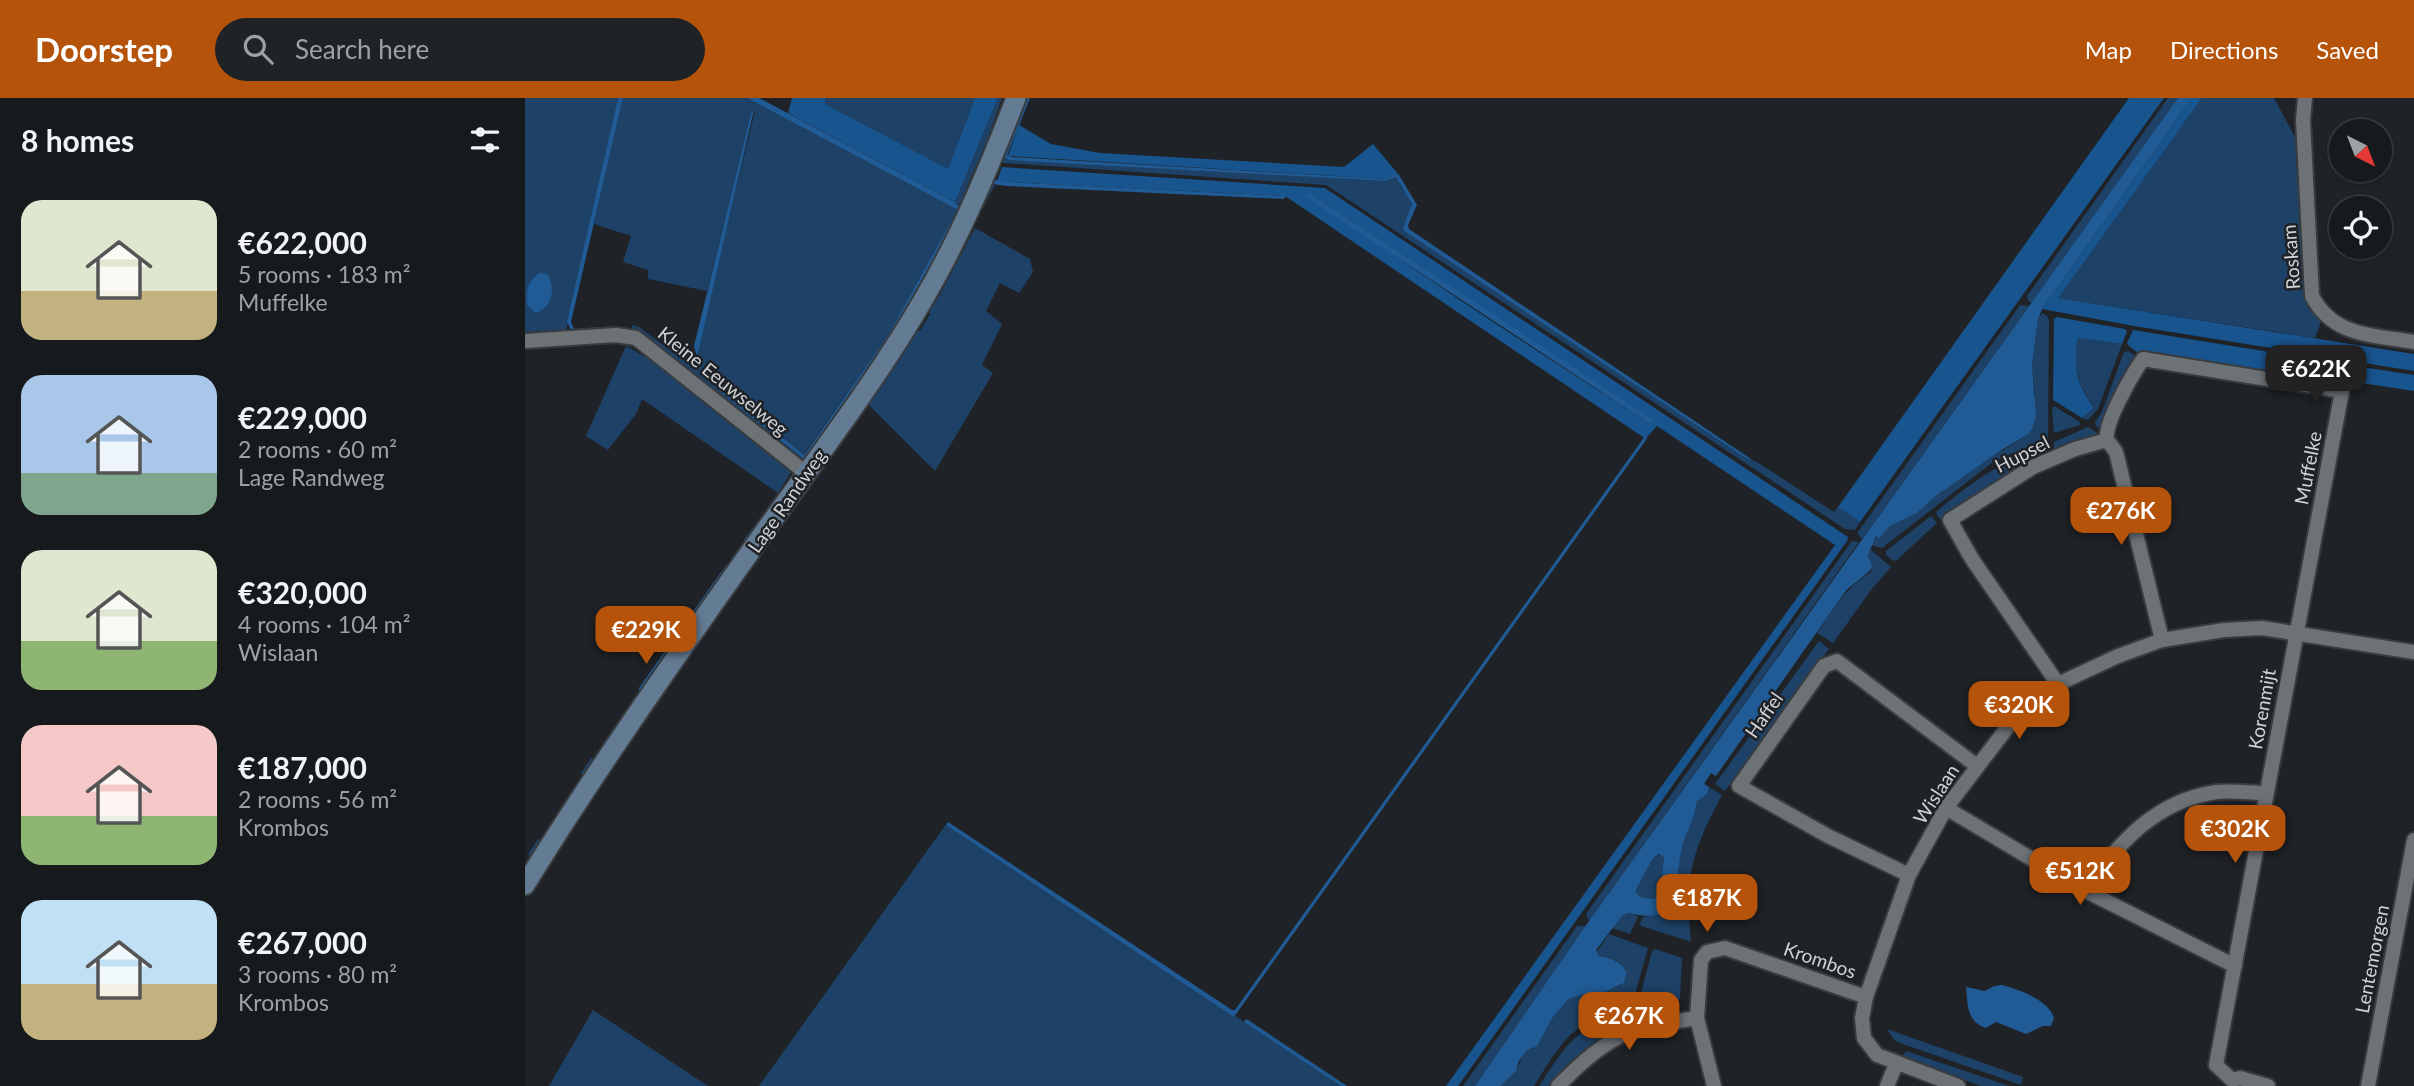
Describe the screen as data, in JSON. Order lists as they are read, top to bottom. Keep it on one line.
{"streets":{"street":["Roskam","Kleine Eeuwselweg","Hupsel","Muffelke","Lage Randweg","Korenmijt","Haffel","Wislaan","Lentemorgen","Krombos"]},"crossings":[["Kleine Eeuwselweg","Lage Randweg"],["Hupsel","Muffelke"],["Hupsel","Wislaan"],["Muffelke","Korenmijt"],["Muffelke","Wislaan"],["Korenmijt","Wislaan"],["Haffel","Wislaan"],["Wislaan","Krombos"]],"north":"bottom right","page":{"header":"Doorstep","search":"Search here","nav":["Map","Directions","Saved"],"heading":"8 homes","list":[{"name":"€622,000","note":"5 rooms · 183 m² · Muffelke"},{"name":"€229,000","note":"2 rooms · 60 m² · Lage Randweg"},{"name":"€320,000","note":"4 rooms · 104 m² · Wislaan"},{"name":"€187,000","note":"2 rooms · 56 m² · Krombos"},{"name":"€267,000","note":"3 rooms · 80 m² · Krombos"}],"price":["€622K","€276K","€229K","€320K","€302K","€512K","€187K","€267K"]}}
